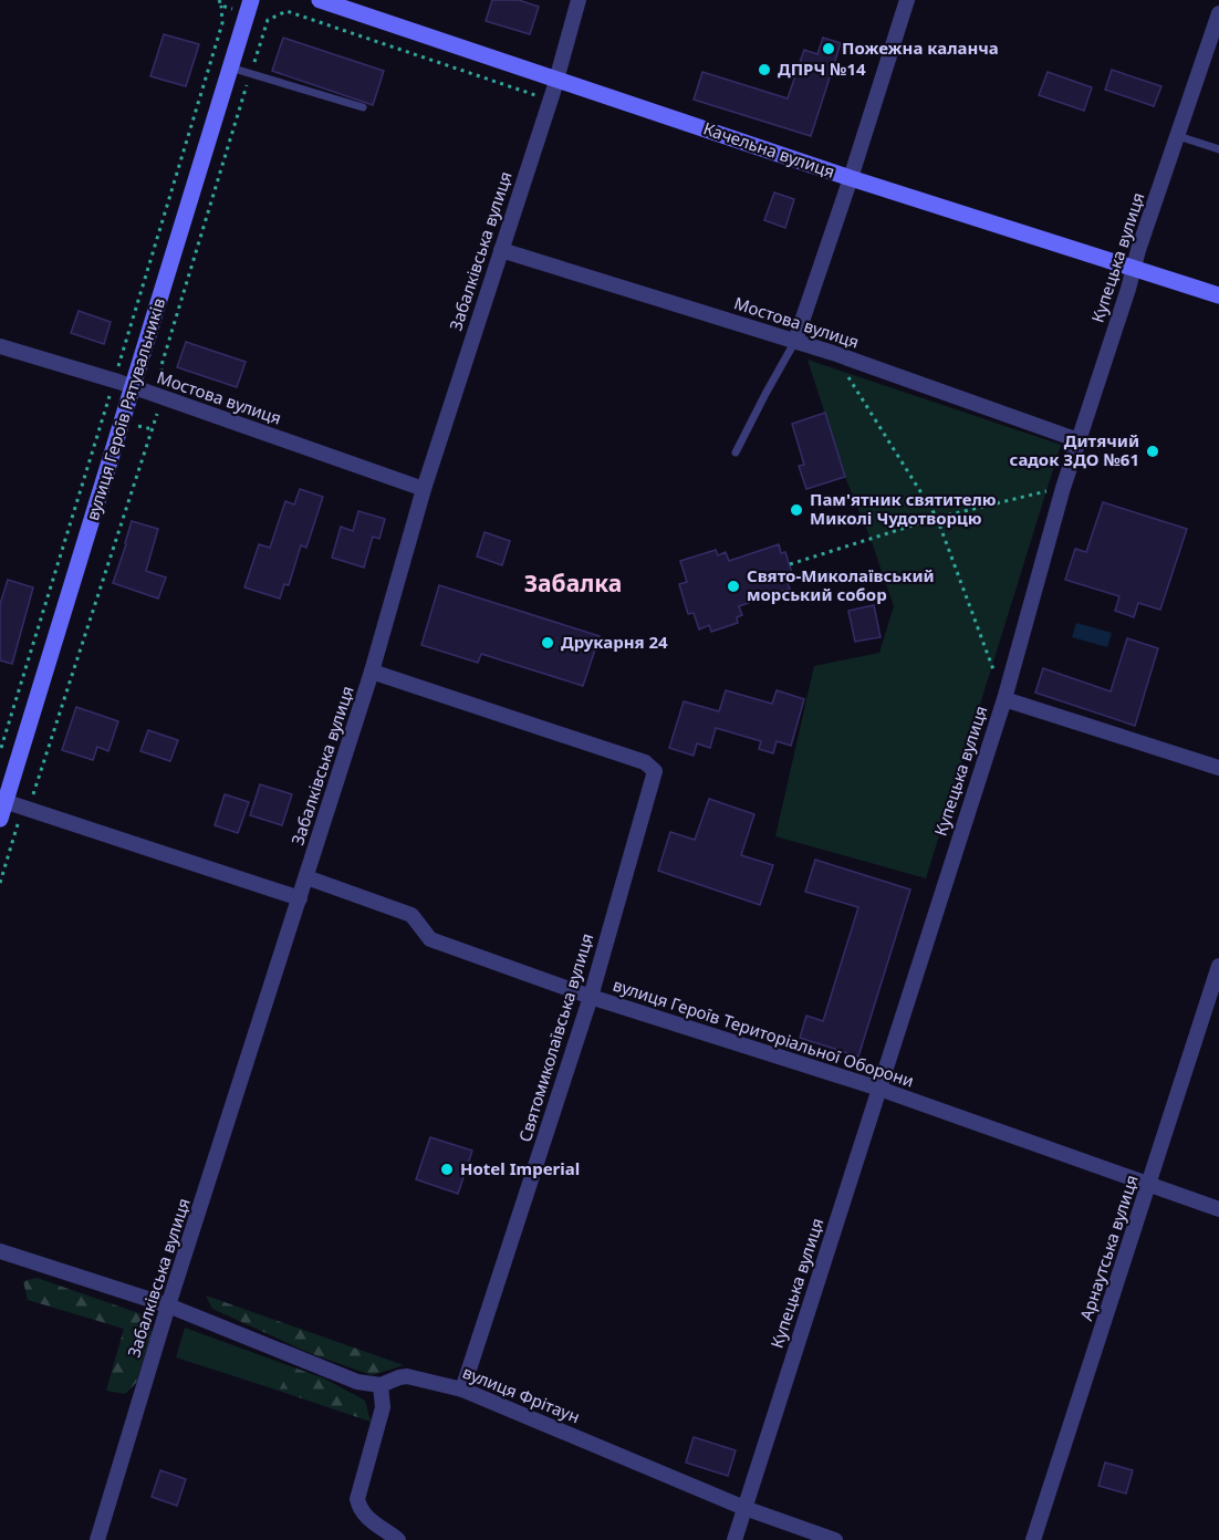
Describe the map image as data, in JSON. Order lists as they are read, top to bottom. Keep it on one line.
{"streets":{"street":["Качельна вулиця","Забалківська вулиця","Купецька вулиця","Мостова вулиця","вулиця Героїв Рятувальників","вулиця Героїв Територіальної Оборони","Святомиколаївська вулиця","Арнаутська вулиця","вулиця Фрітаун"]},"crossings":[["Качельна вулиця","Забалківська вулиця"],["Качельна вулиця","Купецька вулиця"],["Забалківська вулиця","Мостова вулиця"],["Забалківська вулиця","вулиця Героїв Територіальної Оборони"],["Забалківська вулиця","Святомиколаївська вулиця"],["Забалківська вулиця","вулиця Фрітаун"],["Купецька вулиця","Мостова вулиця"],["Купецька вулиця","вулиця Героїв Територіальної Оборони"],["Купецька вулиця","вулиця Фрітаун"],["Мостова вулиця","вулиця Героїв Рятувальників"],["вулиця Героїв Територіальної Оборони","Святомиколаївська вулиця"],["вулиця Героїв Територіальної Оборони","Арнаутська вулиця"],["Святомиколаївська вулиця","вулиця Фрітаун"]],"districts":["Забалка"],"places":["Пожежна каланча","ДПРЧ №14","Дитячий садок ЗДО №61","Пам'ятник святителю Миколі Чудотворцю","Свято-Миколаївський морський собор","Друкарня 24","Hotel Imperial"]}
